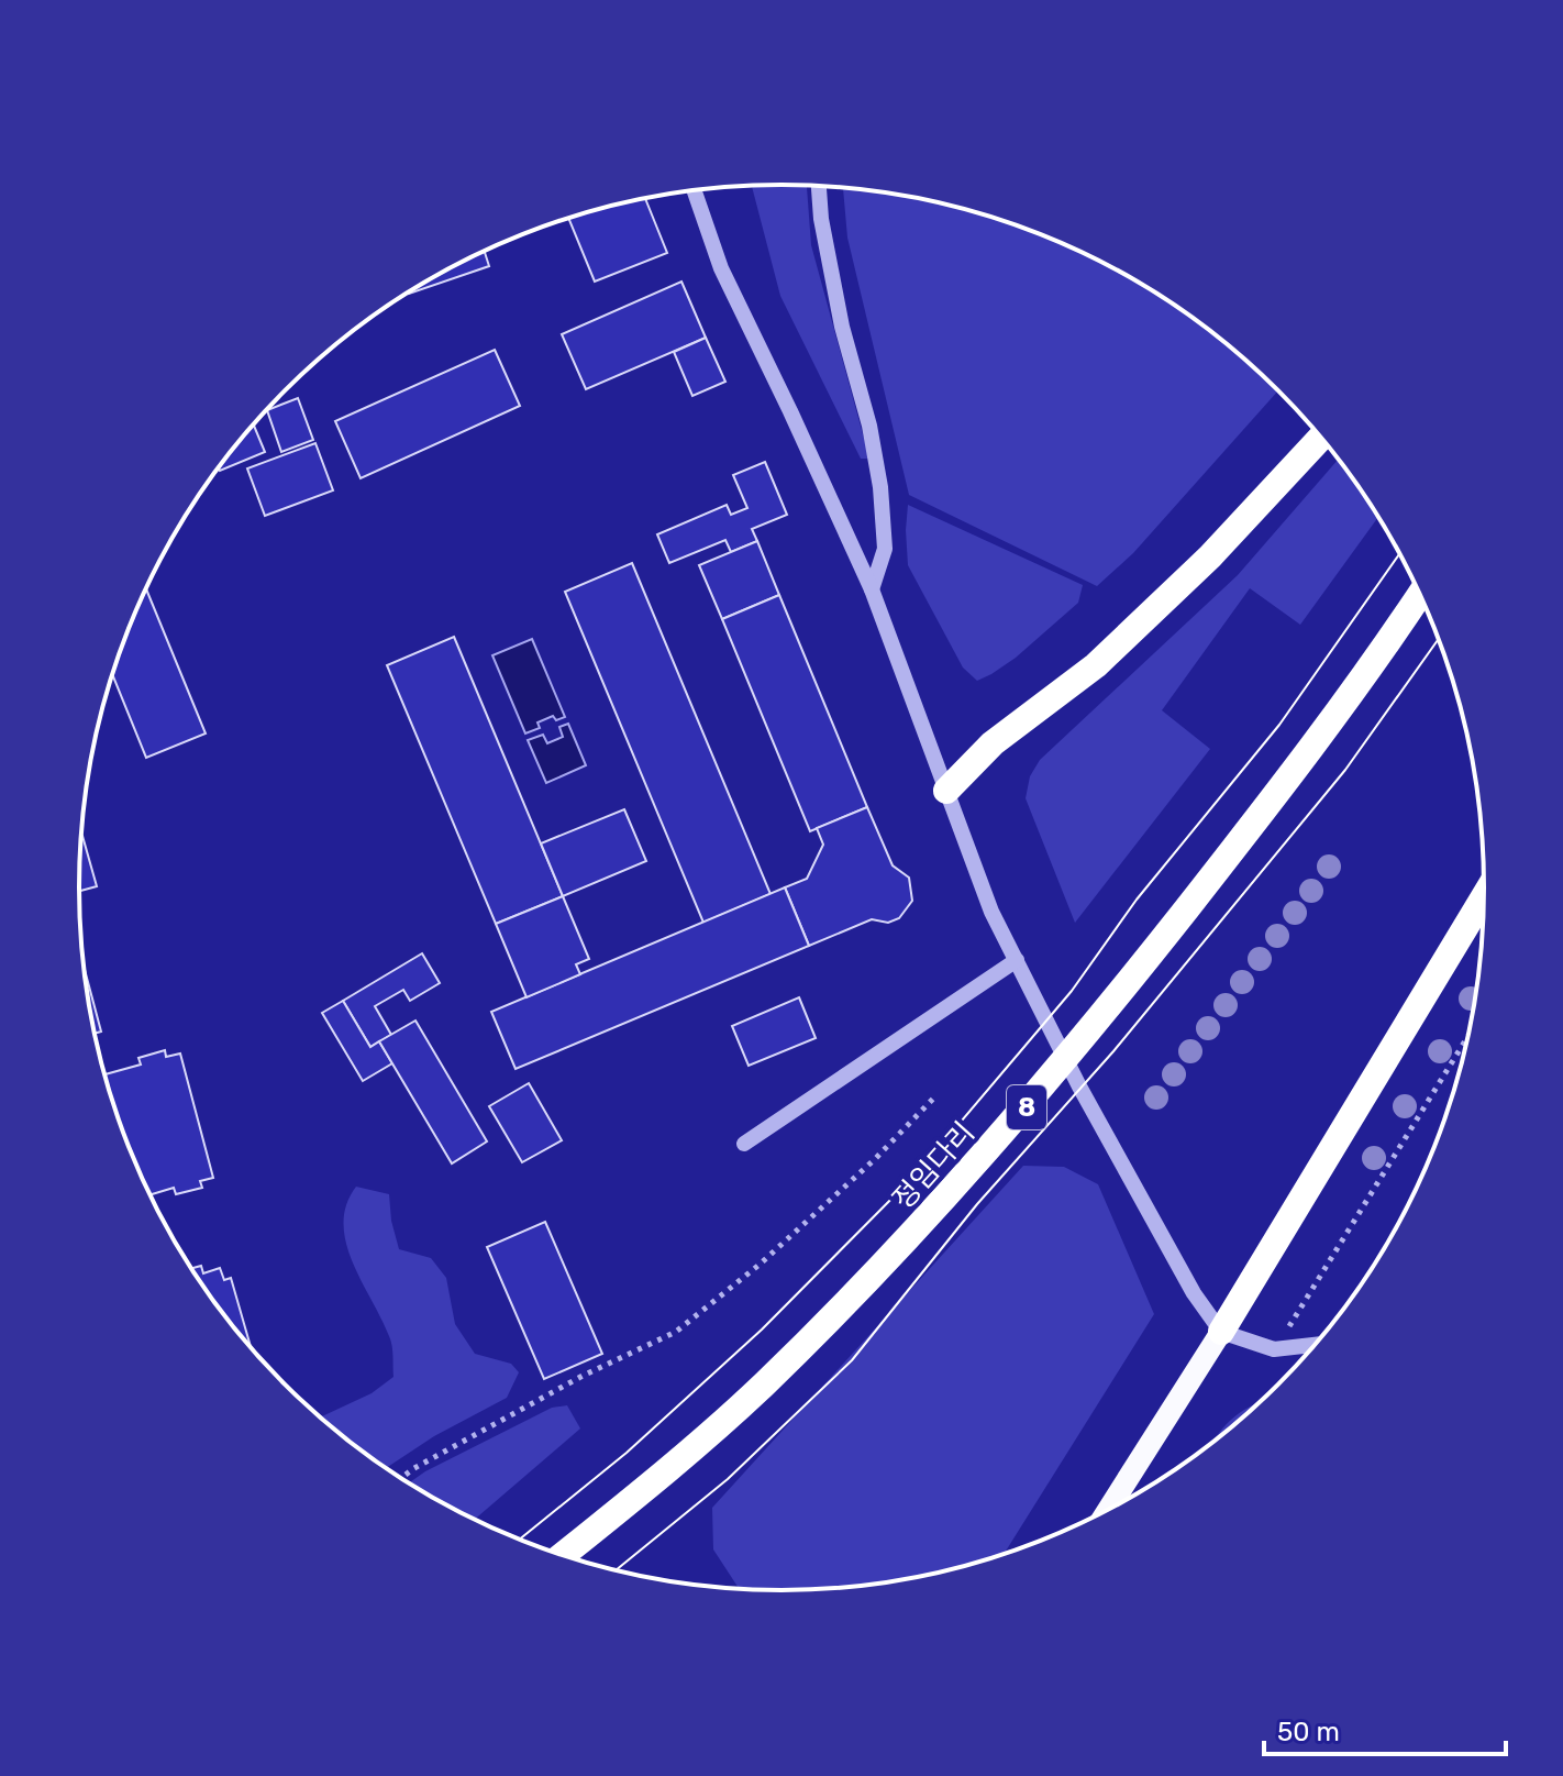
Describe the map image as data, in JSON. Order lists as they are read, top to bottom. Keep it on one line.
{"streets":{"highway":["8","정임다리"]},"scale_bar":"50 m"}
